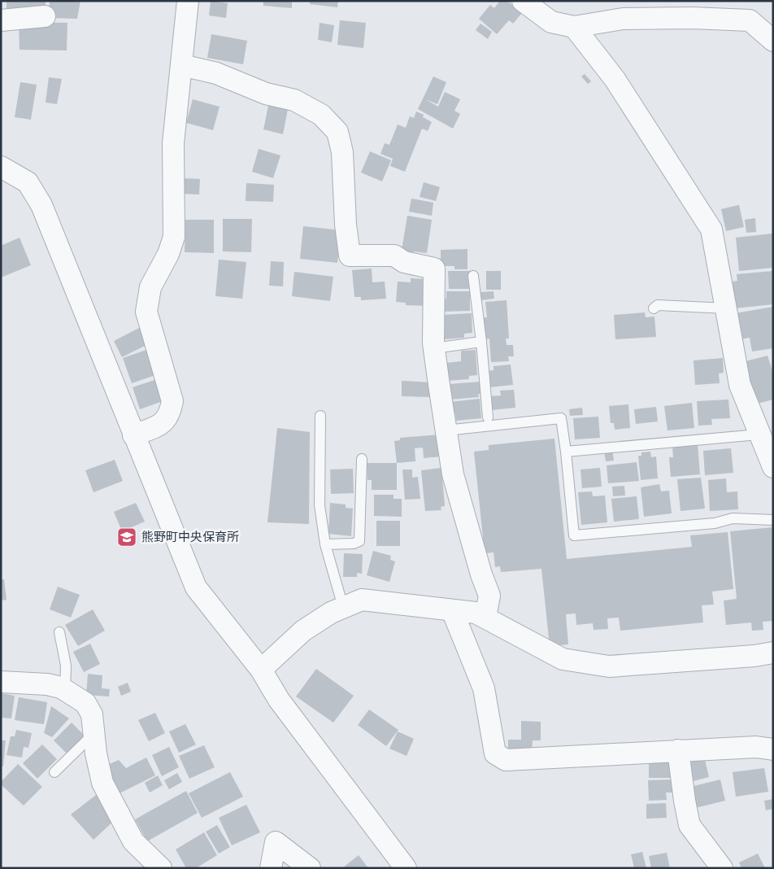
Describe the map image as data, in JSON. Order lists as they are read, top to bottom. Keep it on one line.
{"places":{"school or university":["熊野町中央保育所"]}}
